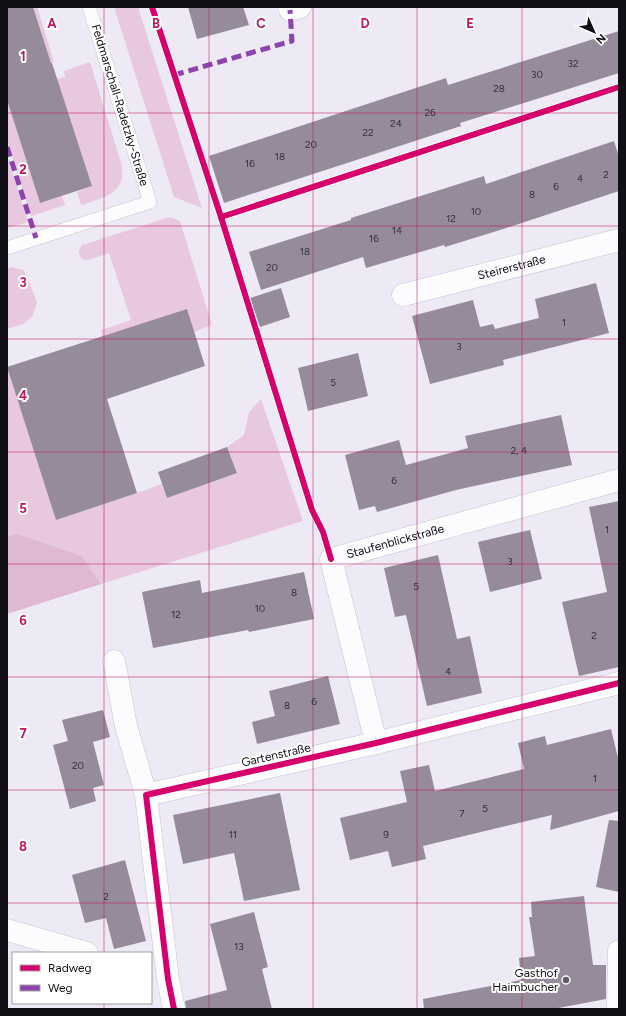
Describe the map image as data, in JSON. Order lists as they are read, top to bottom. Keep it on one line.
{"streets":{"street":["Steirerstraße","Staufenblickstraße","Gartenstraße"],"lane":["Feldmarschall-Radetzky-Straße"]},"crossings":[["Staufenblickstraße","Gartenstraße"]],"places":["Gasthof Haimbucher"],"house_numbers":["32","30","28","26","24","22","20","18","16","2","4","6","8","10","12","14","16","18","20","1","3","5","2, 4","6","1","3","5","8","10","12","2","4","6","8","20","1","5","7","11","9","2","13"],"legend":["Radweg","Weg"],"north":"bottom right","grid":{"columns":["A","B","C","D","E"],"rows":["1","2","3","4","5","6","7","8"]}}
